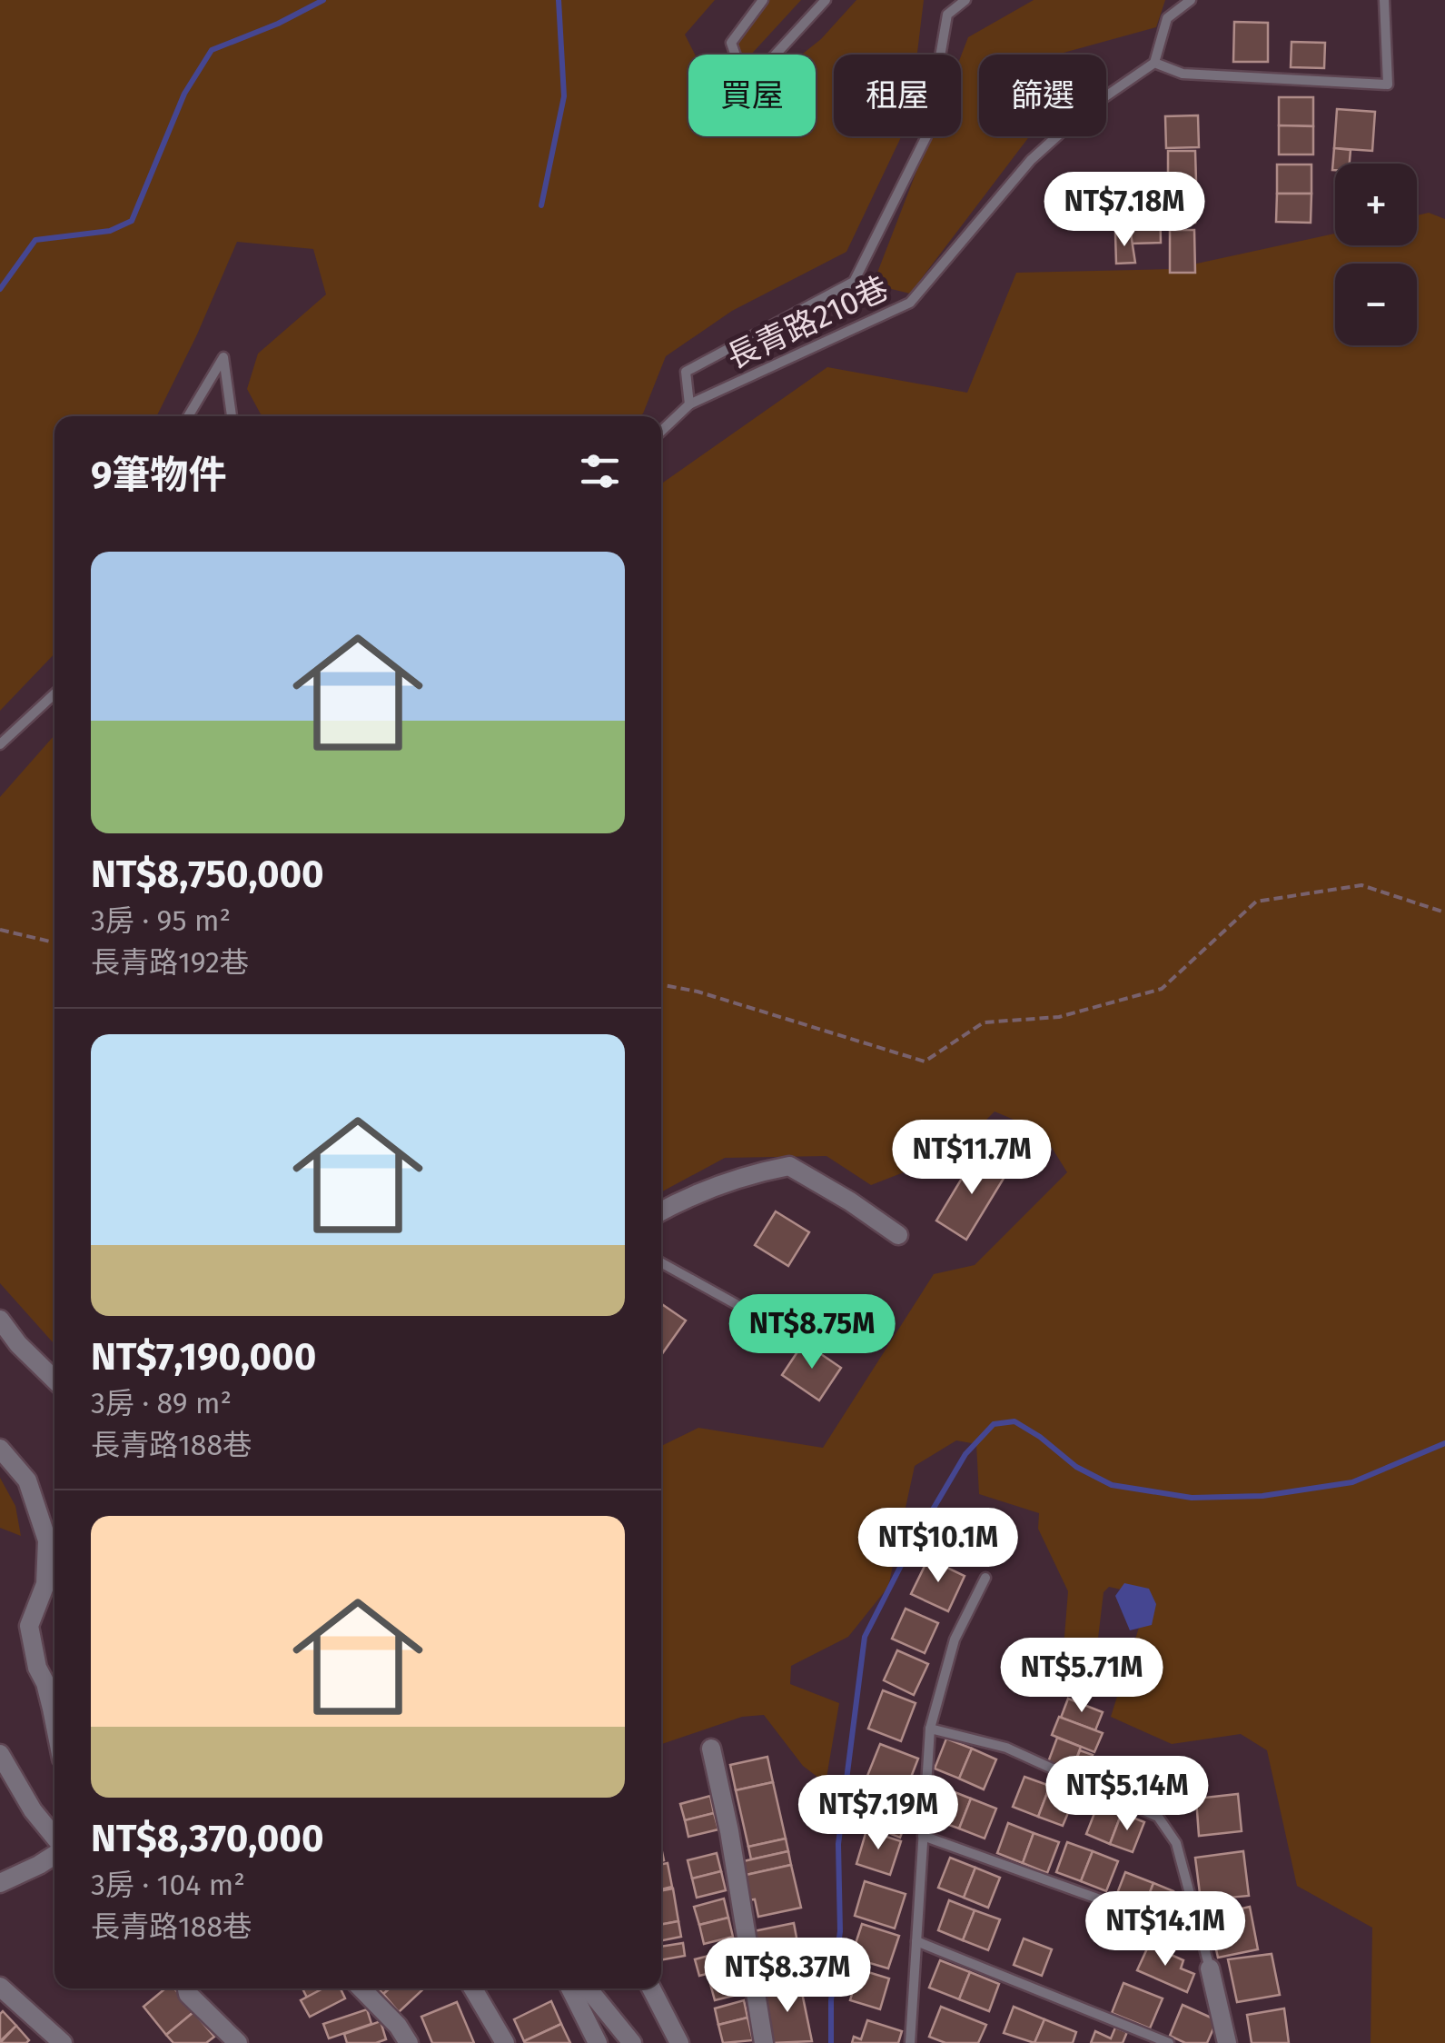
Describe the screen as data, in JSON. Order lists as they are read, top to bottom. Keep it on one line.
{"streets":{"lane":["長青路210巷"]},"page":{"chip":["買屋","租屋","篩選"],"map_buttons":["+","−"],"price":["NT$7.18M","NT$11.7M","NT$8.75M","NT$10.1M","NT$5.71M","NT$5.14M","NT$7.19M","NT$14.1M","NT$8.37M"],"heading":"9筆物件","list":[{"name":"NT$8,750,000","note":"3房 · 95 m² · 長青路192巷"},{"name":"NT$7,190,000","note":"3房 · 89 m² · 長青路188巷"},{"name":"NT$8,370,000","note":"3房 · 104 m² · 長青路188巷"}]}}
